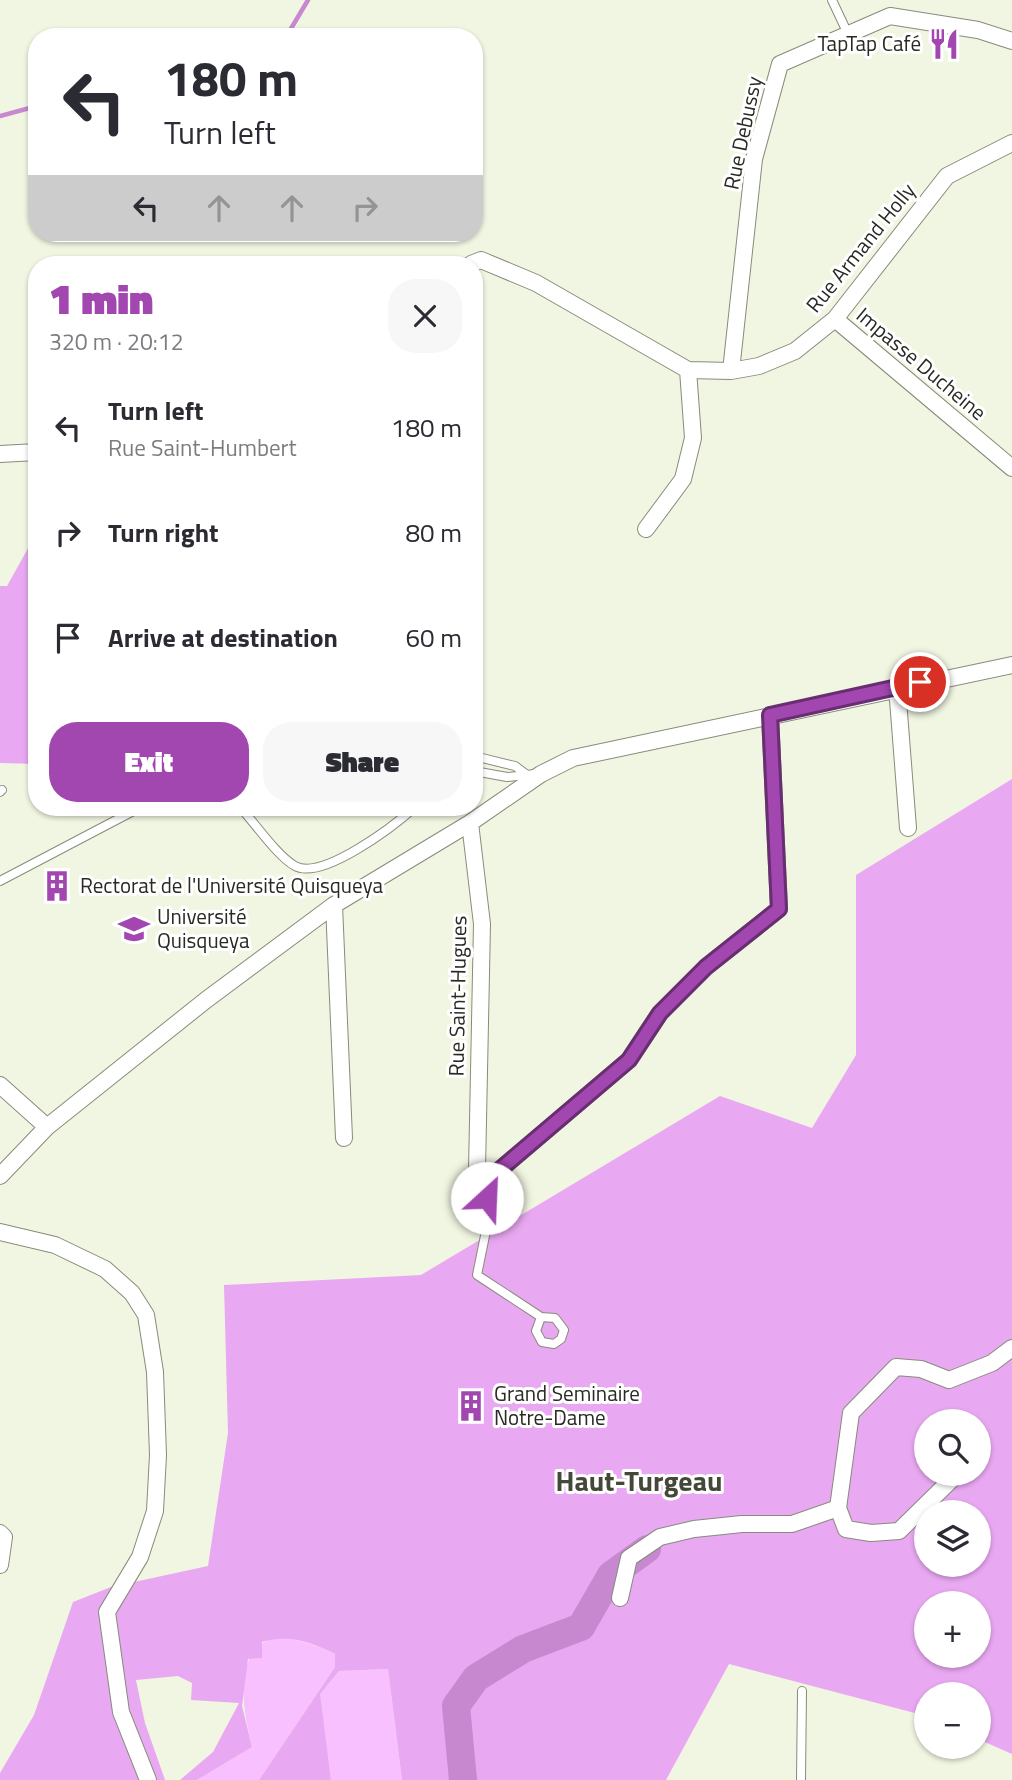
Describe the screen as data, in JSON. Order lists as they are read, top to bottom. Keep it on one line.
{"streets":{"street":["Rue Debussy","Rue Armand Holly","Impasse Ducheine","Rue Saint-Hugues"]},"crossings":[["Rue Debussy","Rue Armand Holly"],["Rue Armand Holly","Impasse Ducheine"]],"districts":["Haut-Turgeau"],"places":{"restaurant":["TapTap Café"],"building":["Rectorat de l'Université Quisqueya","Grand Seminaire Notre-Dame"],"school or university":["Université Quisqueya"]},"page":{"turn":["180 m","Turn left"],"heading":["1 min","320 m · 20:12"],"list":[{"name":"Turn left","note":"Rue Saint-Humbert","value":"180 m"},{"name":"Turn right","value":"80 m"},{"name":"Arrive at destination","value":"60 m"}],"buttons":["Exit","Share"],"map_buttons":["+","−"]}}
